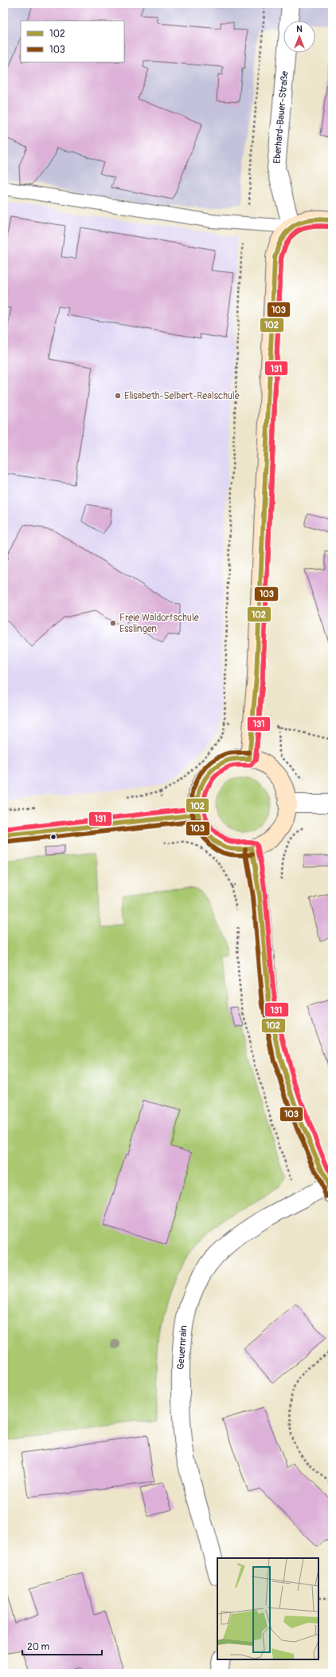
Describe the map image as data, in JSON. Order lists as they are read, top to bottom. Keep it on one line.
{"streets":{"street":["Eberhard-Bauer-Straße","Geuernrain"]},"places":["Elisabeth-Selbert-Realschule","Freie Waldorfschule Esslingen"],"lines":["transit line 102","transit line 103","transit line 131"],"legend":["102","103"],"scale_bar":"20 m","north":"top"}
